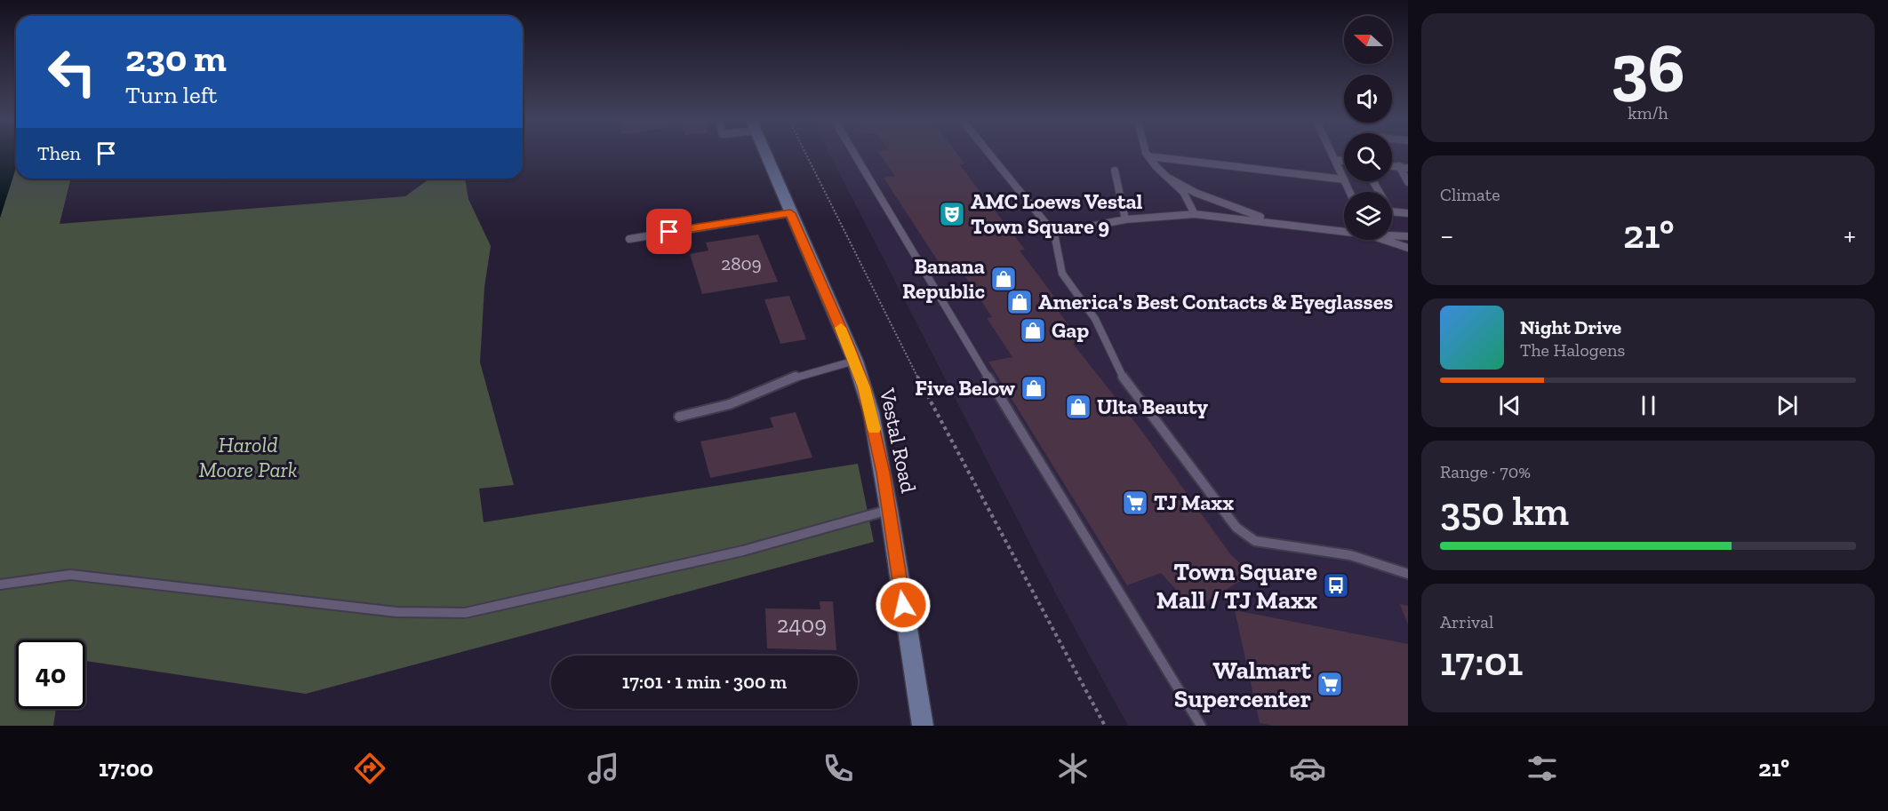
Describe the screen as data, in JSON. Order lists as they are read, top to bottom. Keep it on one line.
{"streets":{"street":["Vestal Road"]},"parks":["Harold Moore Park"],"places":{"theatre":["AMC Loews Vestal Town Square 9"],"shop":["Banana Republic","America's Best Contacts & Eyeglasses","Gap","Five Below","Ulta Beauty"],"supermarket":["TJ Maxx","Walmart Supercenter"],"bus stop":["Town Square Mall / TJ Maxx"]},"house_numbers":["2809","2409"],"north":"left","page":{"tile":[["36","km/h"],"Climate",["Range · 70%","350 km"],["Arrival","17:01"]],"turn":["230 m","Turn left"],"then":"Then","heat":["−","21°","+"],"song":["Night Drive","The Halogens"],"limit":"40","trip":"17:01 · 1 min · 300 m","tabs":["17:00","21°"]}}
